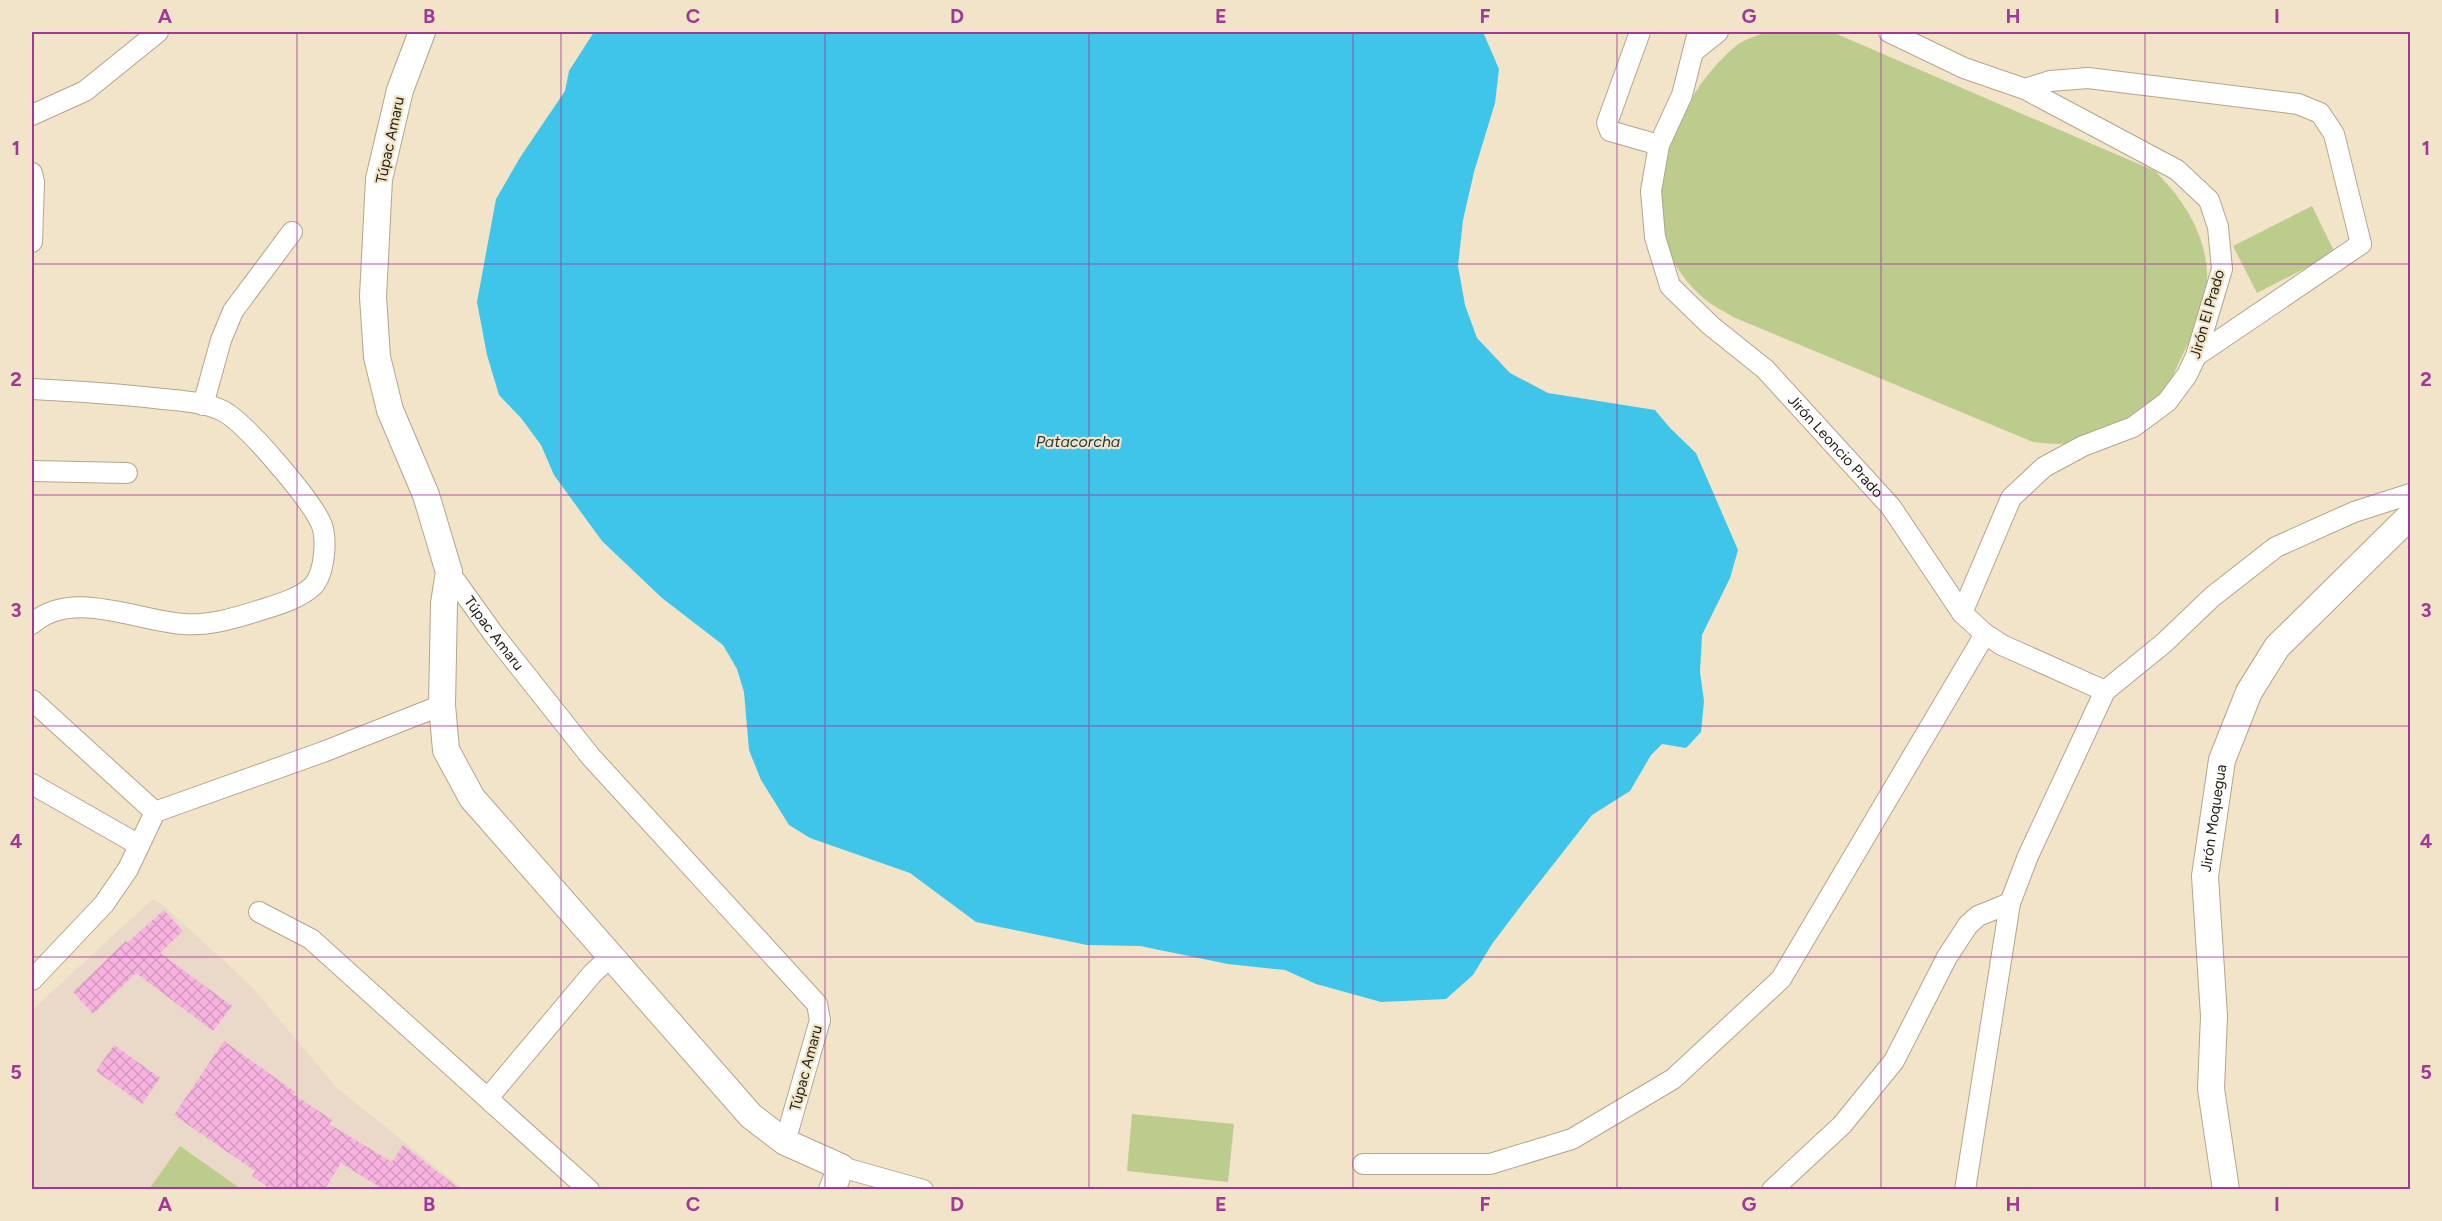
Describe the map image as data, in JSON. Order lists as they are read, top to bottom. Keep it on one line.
{"streets":{"street":["Túpac Amaru","Jirón El Prado","Jirón Leoncio Prado","Jirón Moquegua"]},"crossings":[["Jirón El Prado","Jirón Leoncio Prado"]],"water":["Patacorcha"],"grid":{"columns":["A","B","C","D","E","F","G","H","I"],"rows":["1","2","3","4","5"]}}
